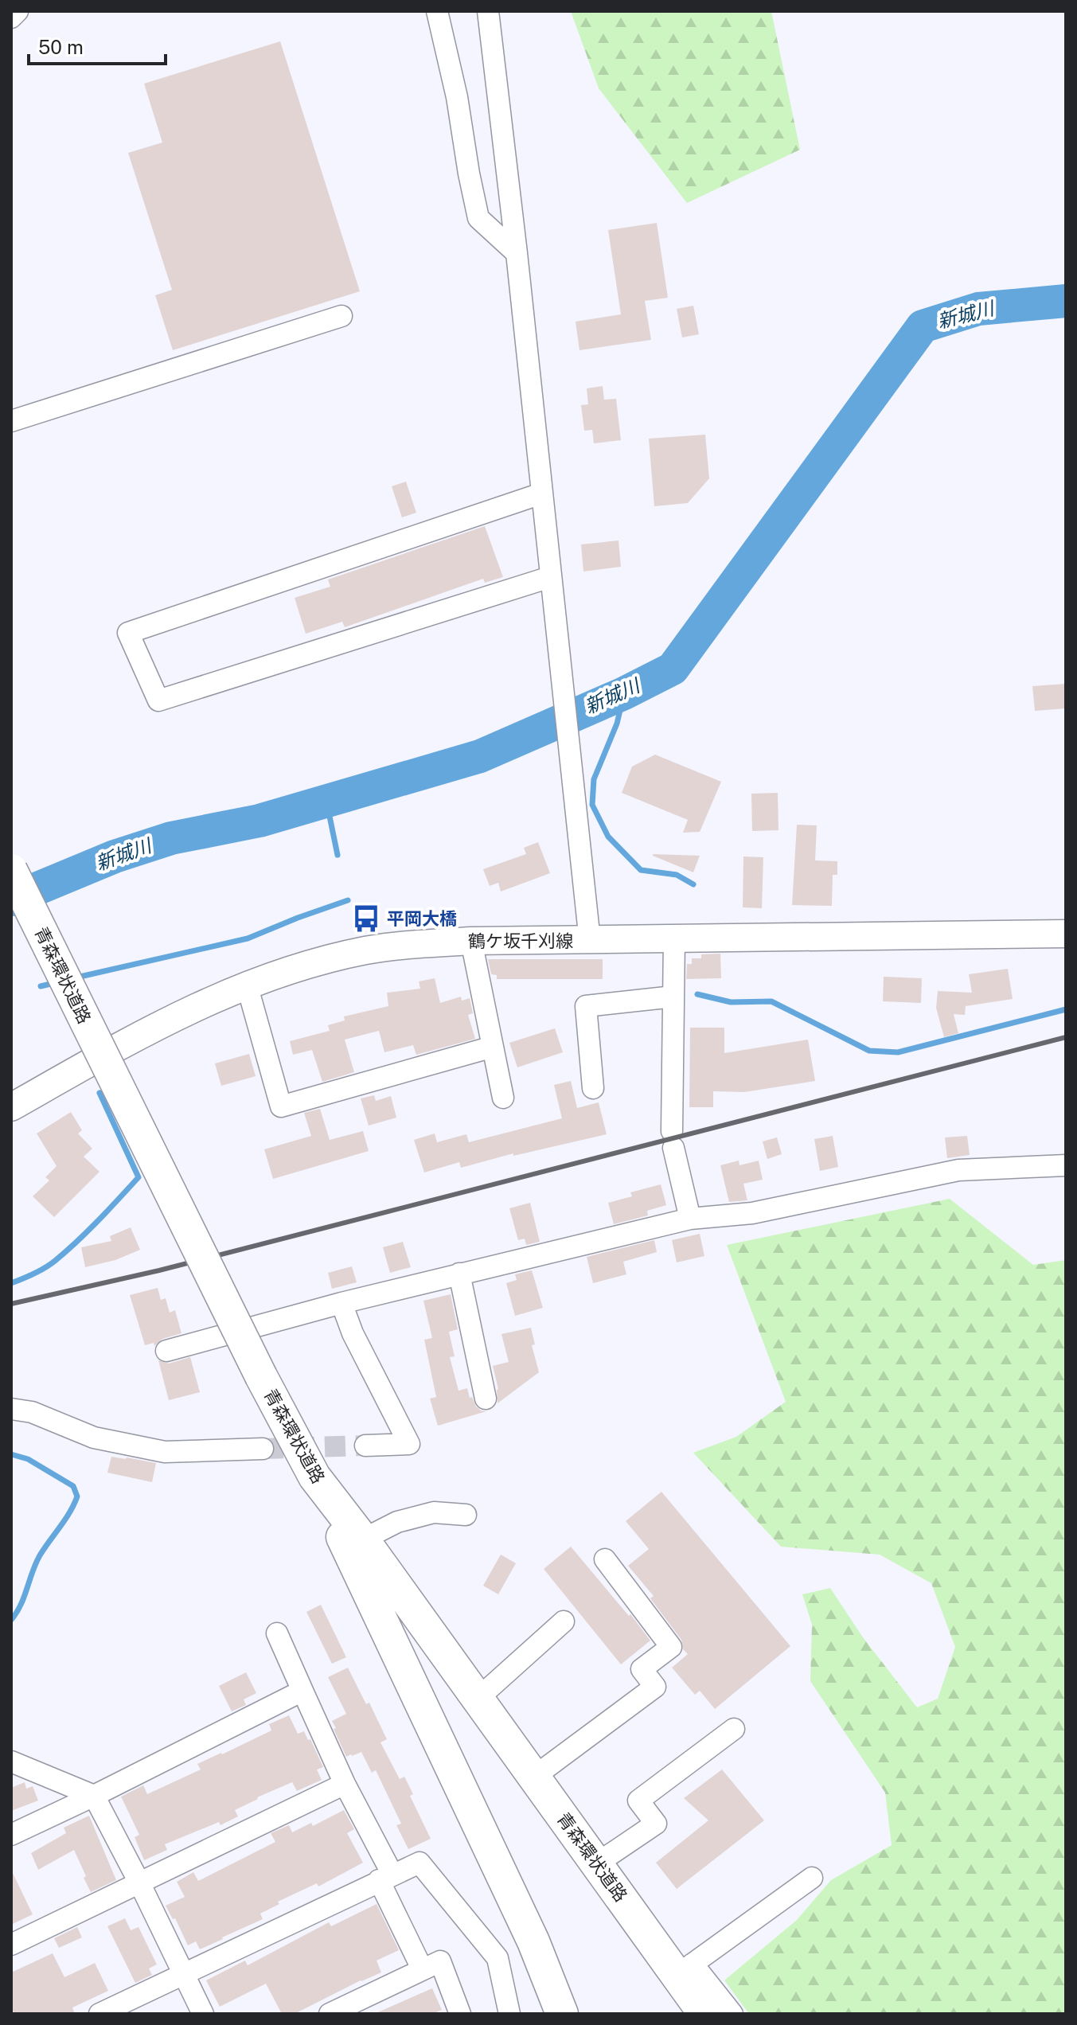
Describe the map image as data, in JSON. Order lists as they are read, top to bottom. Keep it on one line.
{"streets":{"highway":["青森環状道路"],"main road":["鶴ケ坂千刈線"]},"water":["新城川"],"places":{"bus stop":["平岡大橋"]},"scale_bar":"50 m"}
